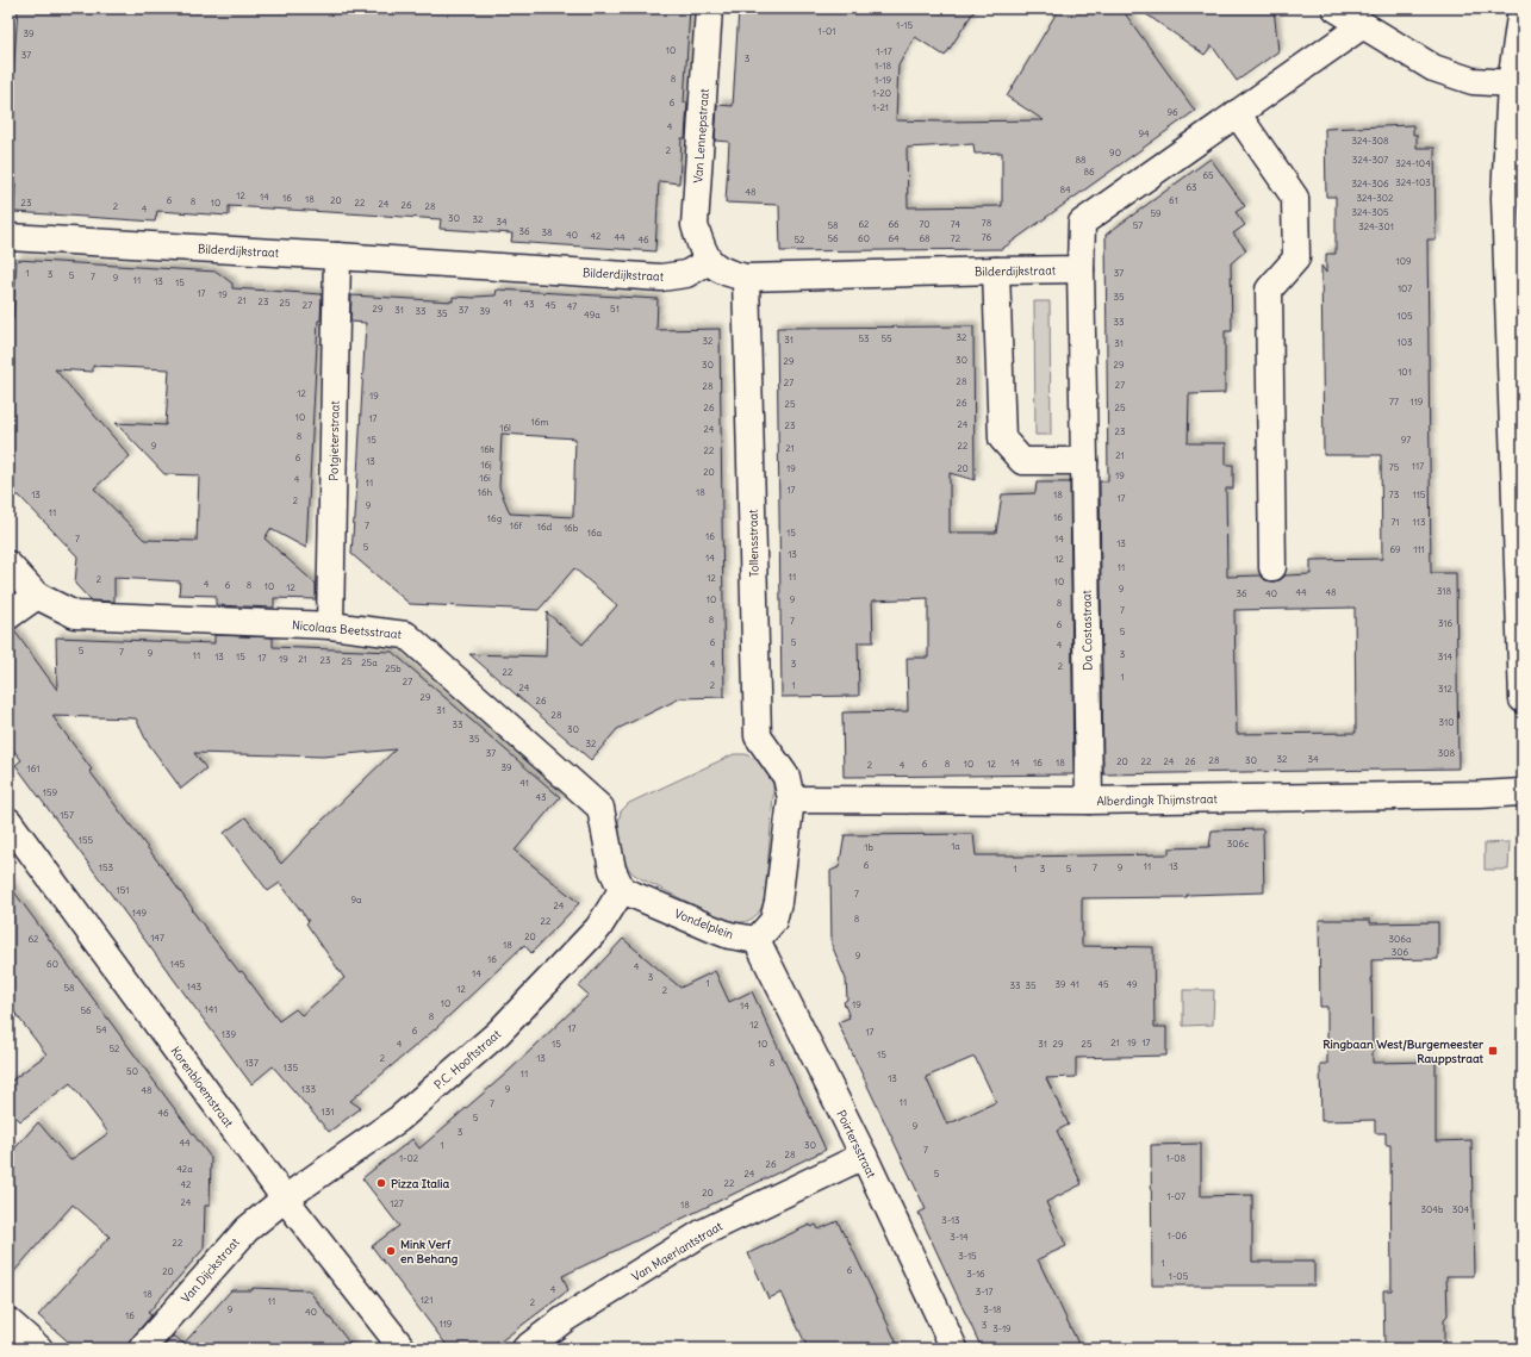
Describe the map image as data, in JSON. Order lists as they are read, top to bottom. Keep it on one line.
{"streets":{"street":["Van Lennepstraat","Bilderdijkstraat","Potgieterstraat","Tollensstraat","Nicolaas Beetsstraat","Da Costastraat","Alberdingk Thijmstraat","Vondelplein","P.C. Hooftstraat","Korenbloemstraat","Poirtersstraat","Van Maerlantstraat","Van Dijckstraat"]},"crossings":[["Van Lennepstraat","Bilderdijkstraat"],["Bilderdijkstraat","Potgieterstraat"],["Bilderdijkstraat","Tollensstraat"],["Bilderdijkstraat","Da Costastraat"],["Potgieterstraat","Nicolaas Beetsstraat"],["Tollensstraat","Alberdingk Thijmstraat"],["Nicolaas Beetsstraat","Vondelplein"],["Nicolaas Beetsstraat","P.C. Hooftstraat"],["Da Costastraat","Alberdingk Thijmstraat"],["Vondelplein","P.C. Hooftstraat"],["Vondelplein","Poirtersstraat"],["P.C. Hooftstraat","Korenbloemstraat"],["P.C. Hooftstraat","Van Dijckstraat"],["Korenbloemstraat","Van Dijckstraat"],["Poirtersstraat","Van Maerlantstraat"]],"places":{"transit":["Ringbaan West/Burgemeester Rauppstraat"],"other":["Pizza Italia","Mink Verf en Behang"]},"house_numbers":["1-15","1-01","39","10","1-17","37","3","1-18","8","1-19","1-20","6","1-21","96","4","94","324-308","2","90","88","324-307","324-104","86","65","324-103","324-306","63","84","48","12","14","16","324-302","18","6","20","61","8","23","10","22","24","26","2","28","4","324-305","59","30","32","34","78","62","66","70","74","58","57","324-301","36","38","40","42","44","76","56","60","64","68","72","46","52","109","1","37","3","5","7","9","11","13","15","107","17","19","35","21","23","25","41","43","27","45","47","29","51","31","37","33","39","35","49a","105","33","32","53","55","31","32","103","31","30","29","30","29","101","28","27","27","28","12","19","77","119","26","25","26","25","10","17","16m","24","23","16l","24","23","8","15","97","9","22","21","16k","22","21","6","13","16j","117","75","19","20","20","19","16i","4","11","17","16h","18","13","18","73","115","17","2","9","11","16","16g","71","113","7","16f","16d","16b","16a","15","16","7","14","13","5","69","111","13","14","12","11","11","12","2","10","4","6","8","10","12","9","318","44","48","36","40","10","9","8","7","8","7","316","6","5","6","5","4","5","7","9","3","11","13","15","314","17","19","21","23","25","25a","4","3","2","25b","22","1","27","2","1","24","312","29","26","31","28","310","33","30","35","32","37","308","32","34","28","30","20","22","24","26","14","16","18","6","8","10","12","2","4","39","161","41","159","43","157","155","306c","1a","1b","6","11","13","153","7","9","1","3","5","151","7","9a","24","149","8","22","20","147","62","306a","18","306","9","16","60","145","4","14","3","1","39","41","45","49","33","35","143","58","12","2","10","19","14","141","56","8","12","17","54","6","17","139","21","19","17","4","15","10","31","29","25","52","15","2","13","137","8","135","50","11","13","133","9","48","11","7","131","46","5","9","3","44","1","30","7","28","1-02","1-08","26","42a","24","5","22","42","20","1-07","24","127","18","304b","304","3-13","1-06","3-14","22","3-15","1","6","20","3-16","1-05","4","3-17","18","121","11","2","9","3-18","40","16","119","3","3-19"]}
